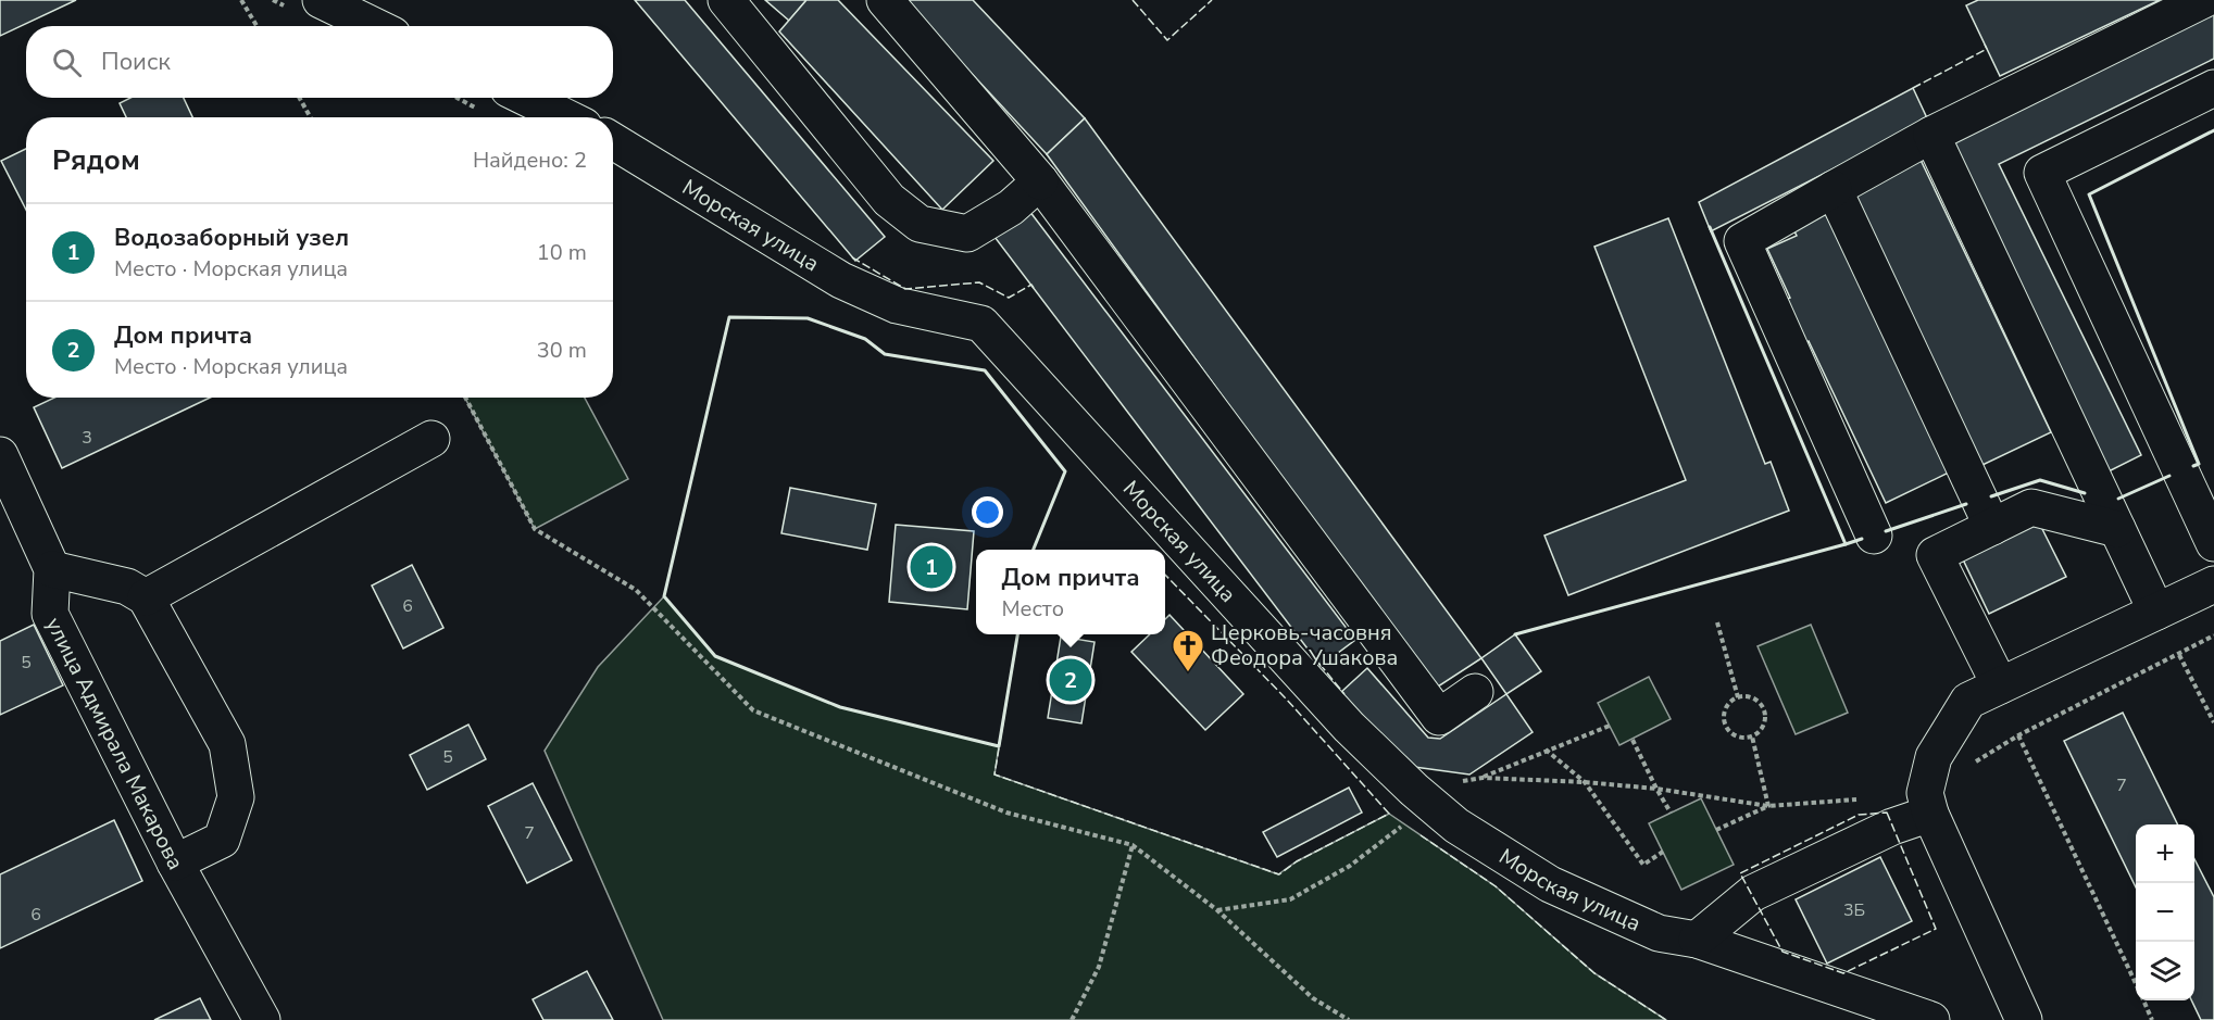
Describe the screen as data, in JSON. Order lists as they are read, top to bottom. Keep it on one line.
{"streets":{"street":["Морская улица","улица Адмирала Макарова"]},"places":{"church":["Церковь-часовня Феодора Ушакова"]},"house_numbers":["3","6","5","5","7","7","3Б","6"],"page":{"search":"Поиск","heading":["Рядом","Найдено: 2"],"list":[{"mark":"1","name":"Водозаборный узел","note":"Место · Морская улица","value":"10 m"},{"mark":"2","name":"Дом причта","note":"Место · Морская улица","value":"30 m"}],"pins":["1","2"],"popup":["Дом причта","Место"],"map_buttons":["+","−"]}}
